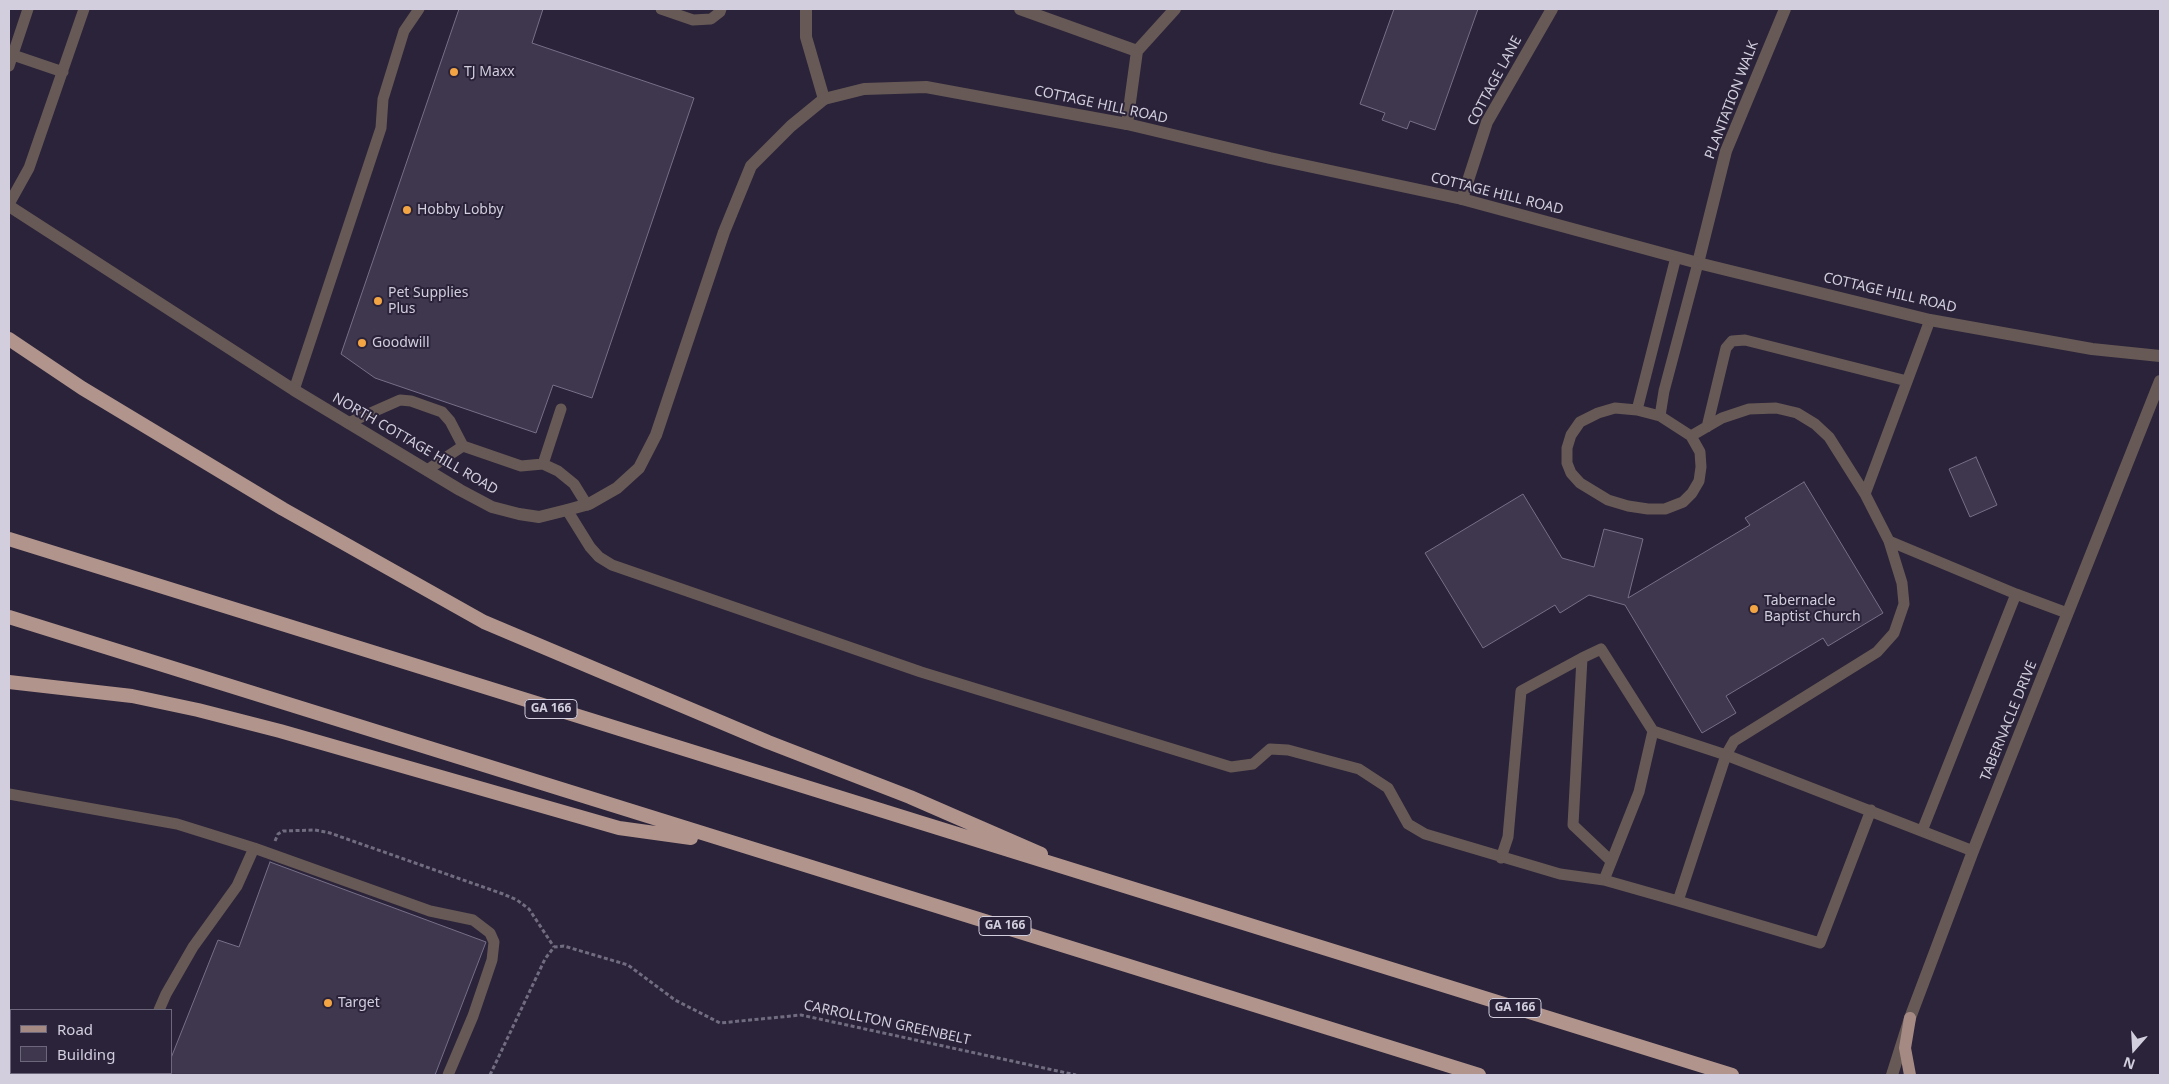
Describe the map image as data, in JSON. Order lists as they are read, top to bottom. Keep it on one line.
{"streets":{"highway":["GA 166"],"street":["COTTAGE LANE","PLANTATION WALK","COTTAGE HILL ROAD","NORTH COTTAGE HILL ROAD","TABERNACLE DRIVE"],"path":["CARROLLTON GREENBELT"]},"crossings":[["COTTAGE LANE","COTTAGE HILL ROAD"],["PLANTATION WALK","COTTAGE HILL ROAD"],["COTTAGE HILL ROAD","NORTH COTTAGE HILL ROAD"]],"places":["TJ Maxx","Hobby Lobby","Pet Supplies Plus","Goodwill","Tabernacle Baptist Church","Target"],"legend":["Road","Building"],"north":"bottom"}
